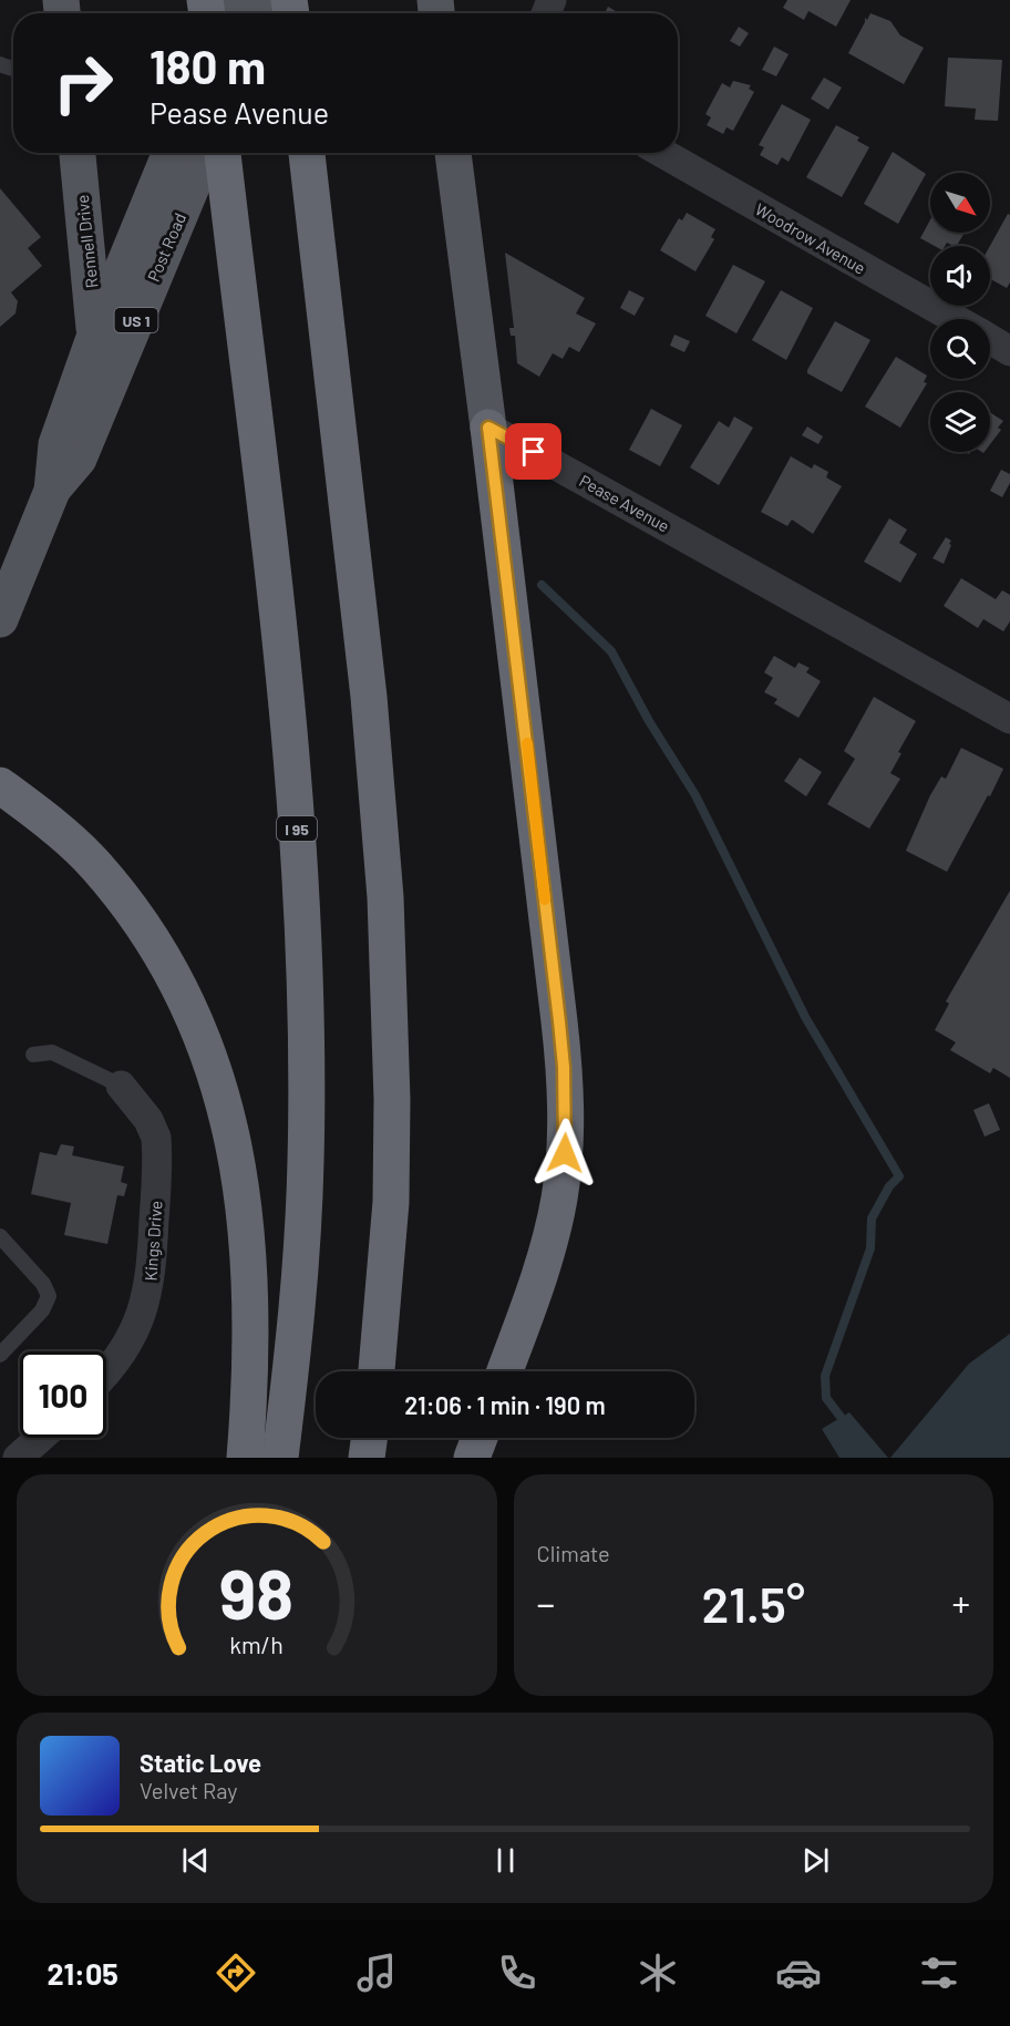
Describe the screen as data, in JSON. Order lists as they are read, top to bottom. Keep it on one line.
{"streets":{"highway":["I 95"],"main road":["Rennell Drive","Post Road","US 1"],"street":["Woodrow Avenue","Pease Avenue","Kings Drive"]},"crossings":[["Rennell Drive","Post Road"]],"north":"bottom right","page":{"turn":["180 m","Pease Avenue"],"limit":"100","trip":"21:06 · 1 min · 190 m","tile":"Climate","heat":["−","21.5°","+"],"song":["Static Love","Velvet Ray"],"tabs":"21:05","gauge":["98","km/h"]}}
